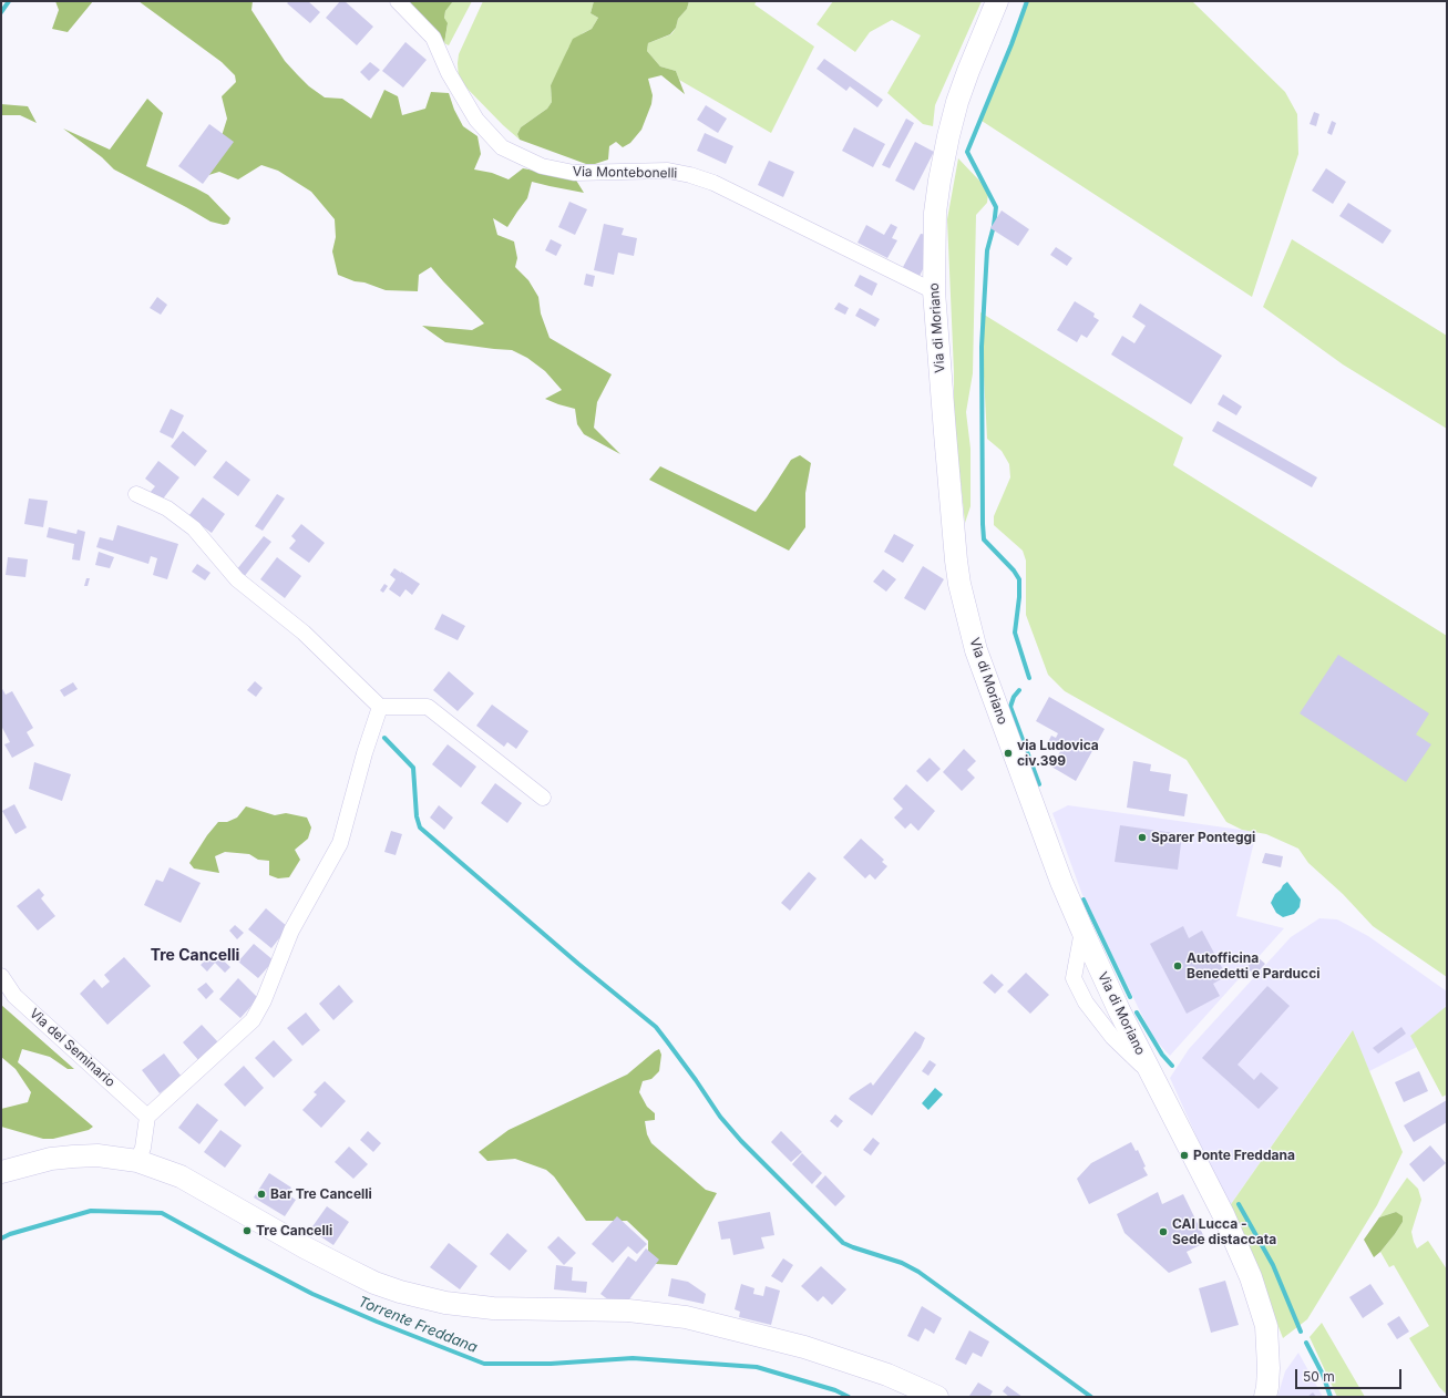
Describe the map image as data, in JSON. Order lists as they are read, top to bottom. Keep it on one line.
{"streets":{"main road":["Via di Moriano"],"street":["Via Montebonelli","Via del Seminario"]},"crossings":[["Via Montebonelli","Via di Moriano"]],"districts":["Tre Cancelli"],"water":["Torrente Freddana"],"places":["via Ludovica civ.399","Sparer Ponteggi","Autofficina Benedetti e Parducci","Ponte Freddana","Bar Tre Cancelli","Tre Cancelli","CAI Lucca - Sede distaccata"],"scale_bar":"50 m"}
